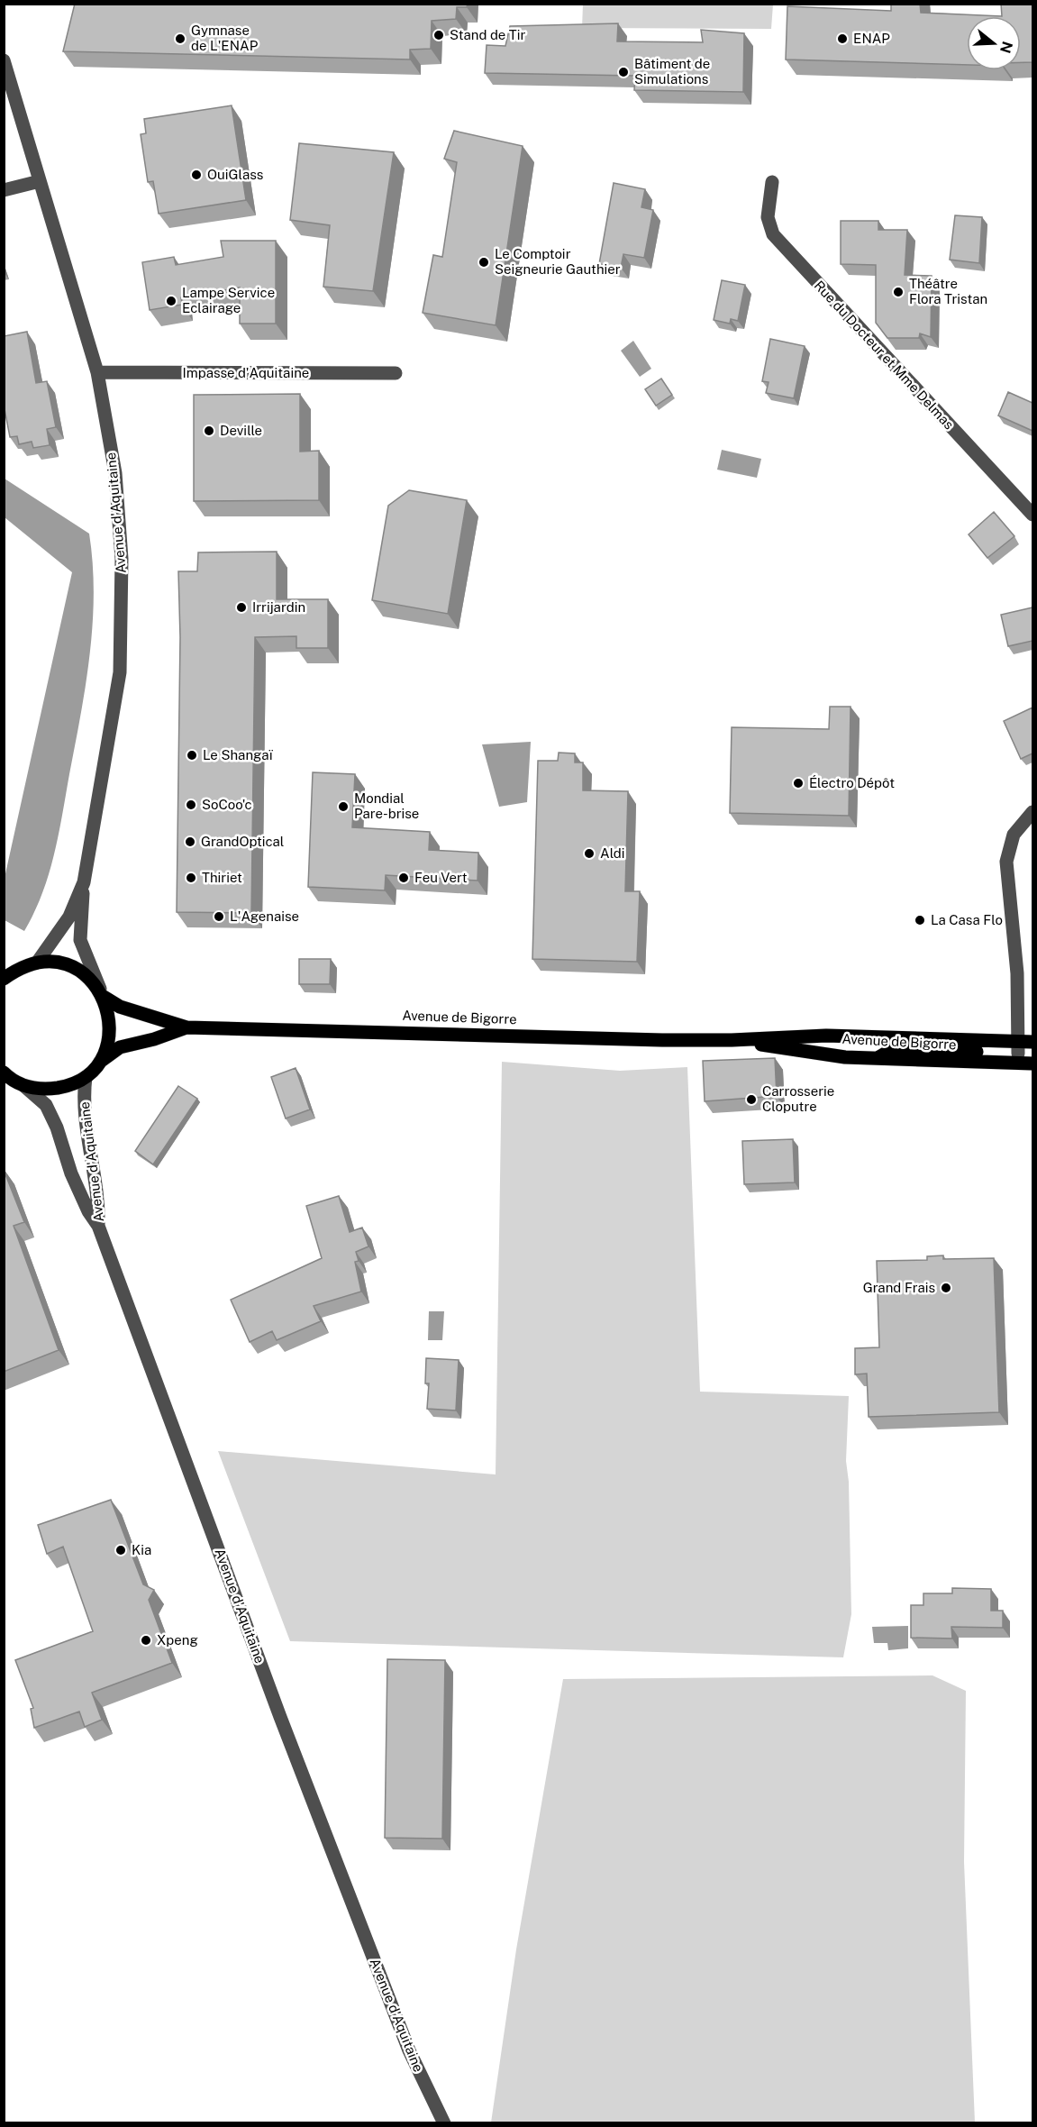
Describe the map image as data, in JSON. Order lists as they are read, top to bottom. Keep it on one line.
{"streets":{"main road":["Avenue de Bigorre"],"street":["Rue du Docteur et Mme Delmas","Impasse d'Aquitaine","Avenue d'Aquitaine"]},"crossings":[["Impasse d'Aquitaine","Avenue d'Aquitaine"]],"places":["Stand de Tir","Gymnase de L'ENAP","ENAP","Bâtiment de Simulations","OuiGlass","Le Comptoir Seigneurie Gauthier","Théâtre Flora Tristan","Lampe Service Eclairage","Deville","Irrijardin","Le Shangaï","Électro Dépôt","SoCoo'c","Mondial Pare-brise","GrandOptical","Aldi","Thiriet","Feu Vert","L'Agenaise","La Casa Flo","Carrosserie Cloputre","Grand Frais","Kia","Xpeng"],"north":"right"}
